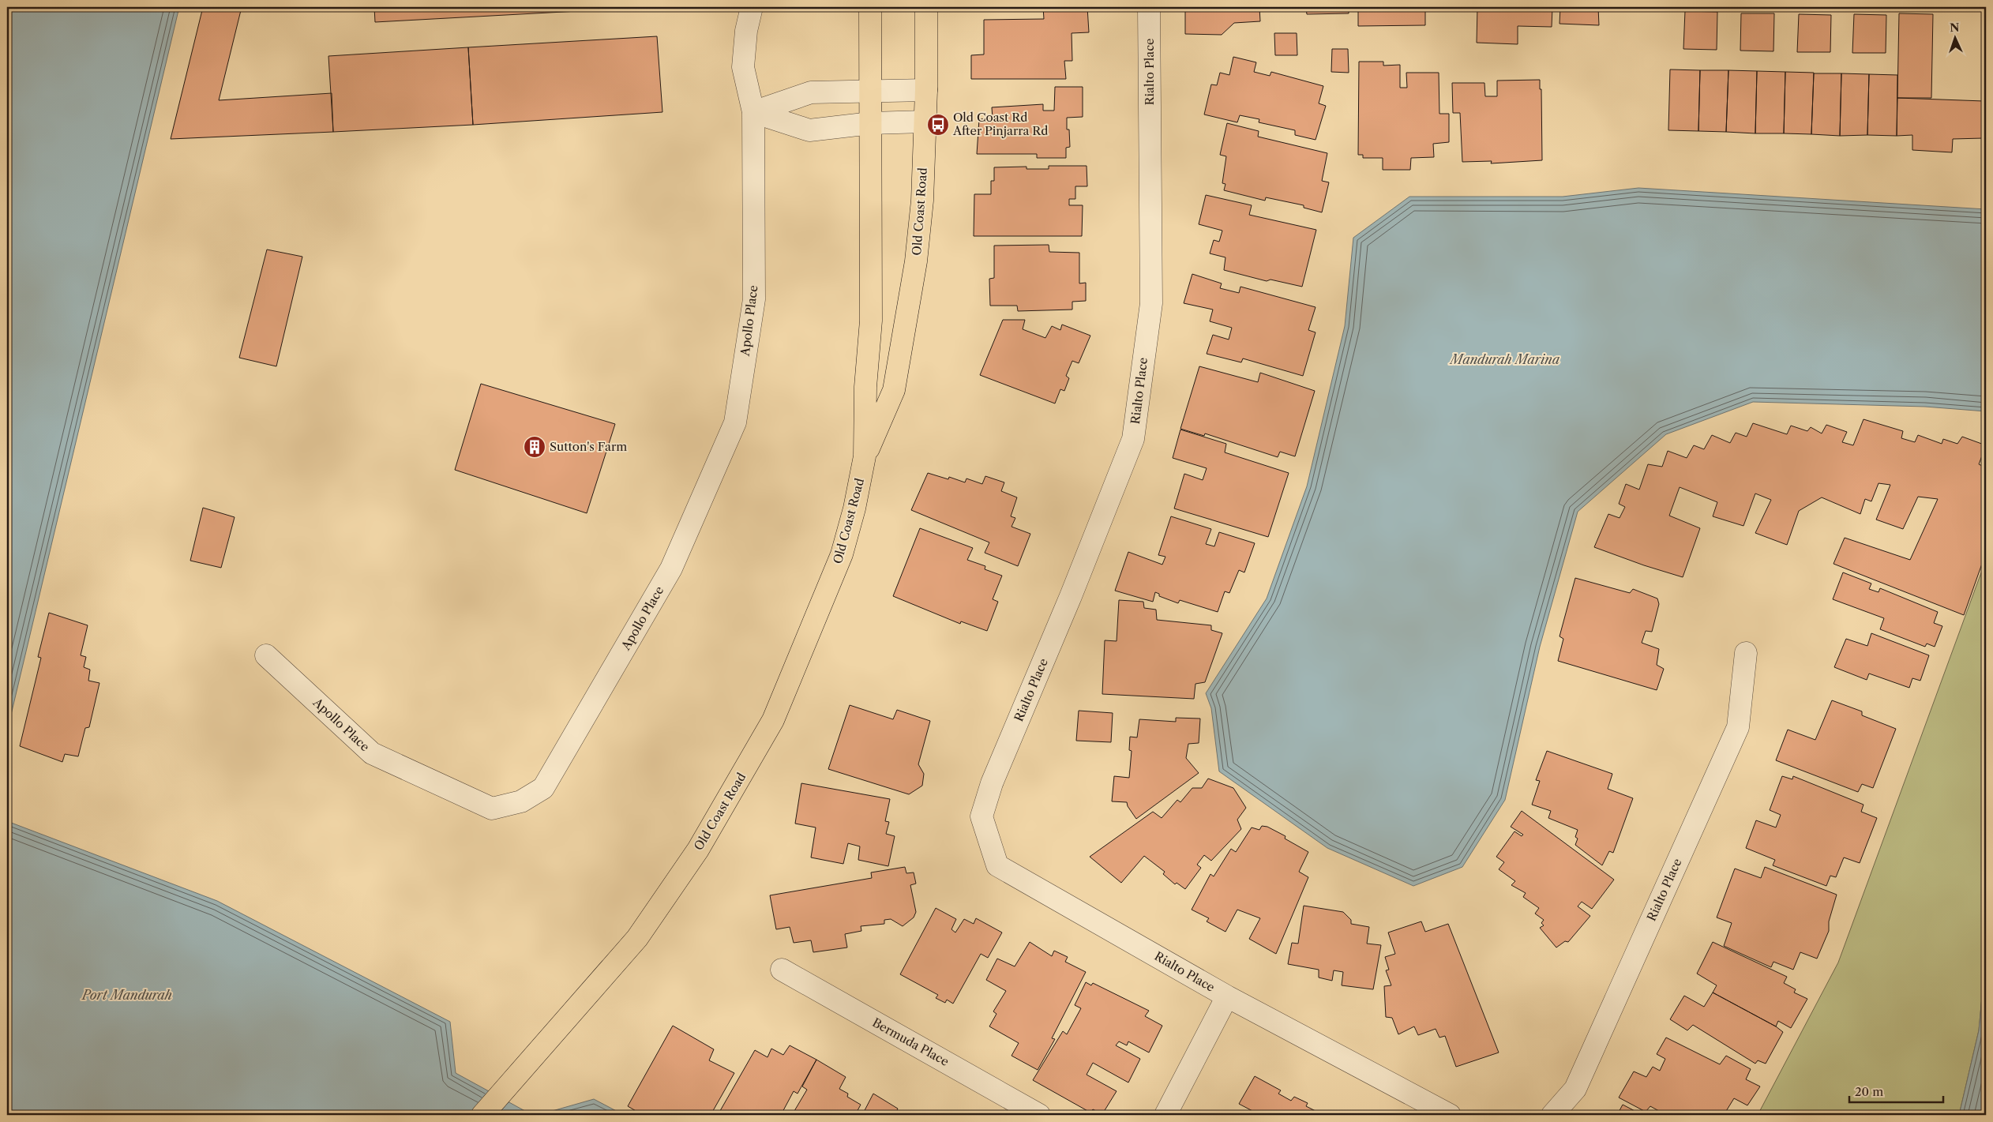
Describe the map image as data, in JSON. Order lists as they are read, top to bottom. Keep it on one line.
{"streets":{"main road":["Old Coast Road"],"street":["Rialto Place","Apollo Place","Bermuda Place"]},"water":["Mandurah Marina","Port Mandurah"],"places":{"bus stop":["Old Coast Rd After Pinjarra Rd"],"building":["Sutton's Farm"]},"scale_bar":"20 m","north":"top"}
